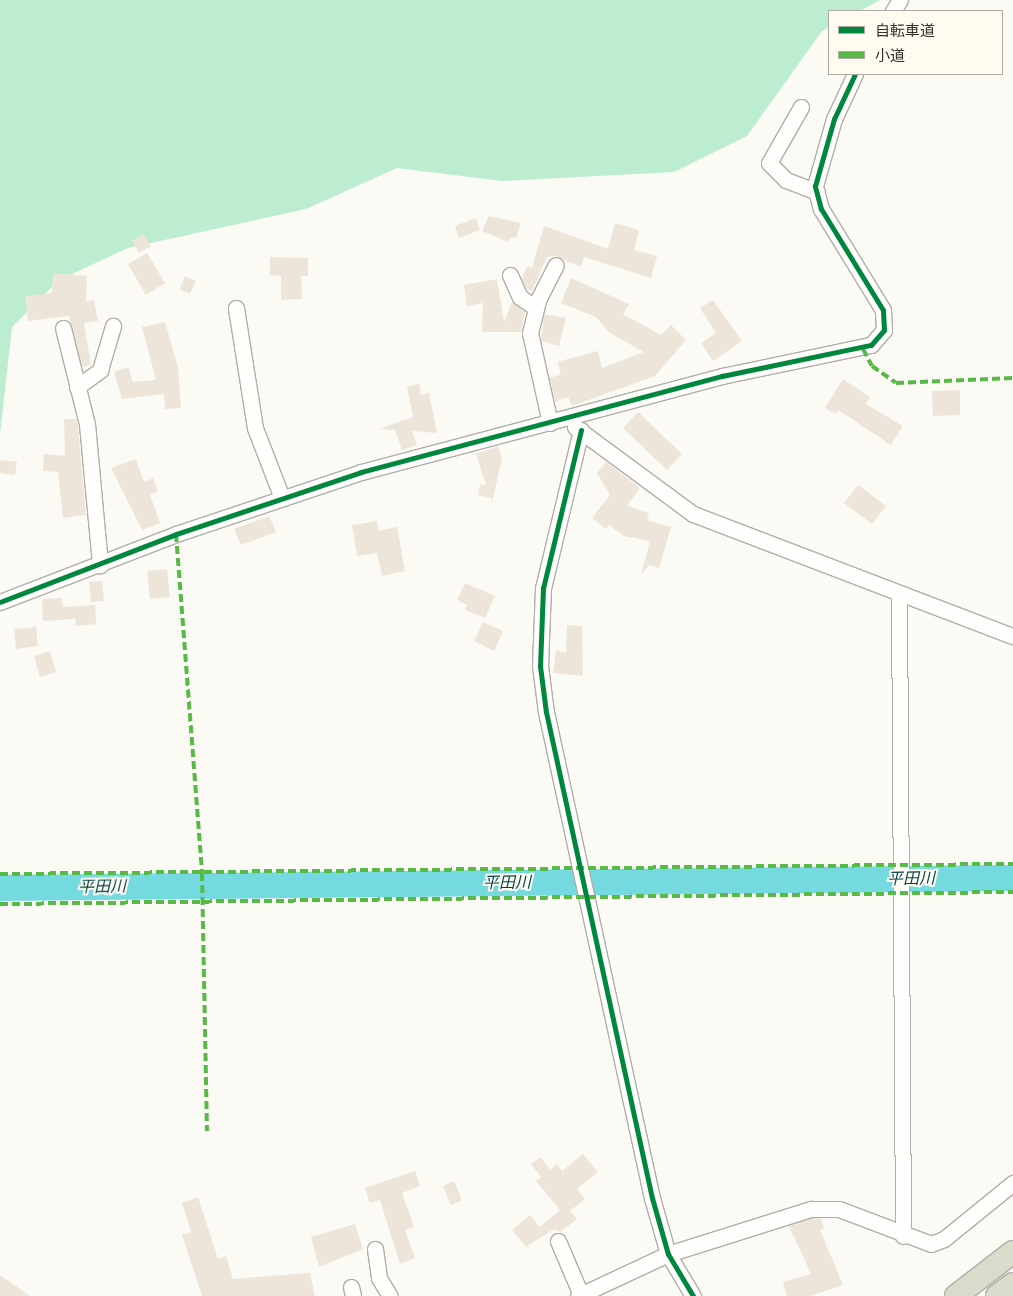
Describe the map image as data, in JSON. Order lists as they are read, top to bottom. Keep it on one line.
{"water":["平田川"],"legend":["自転車道","小道"]}
